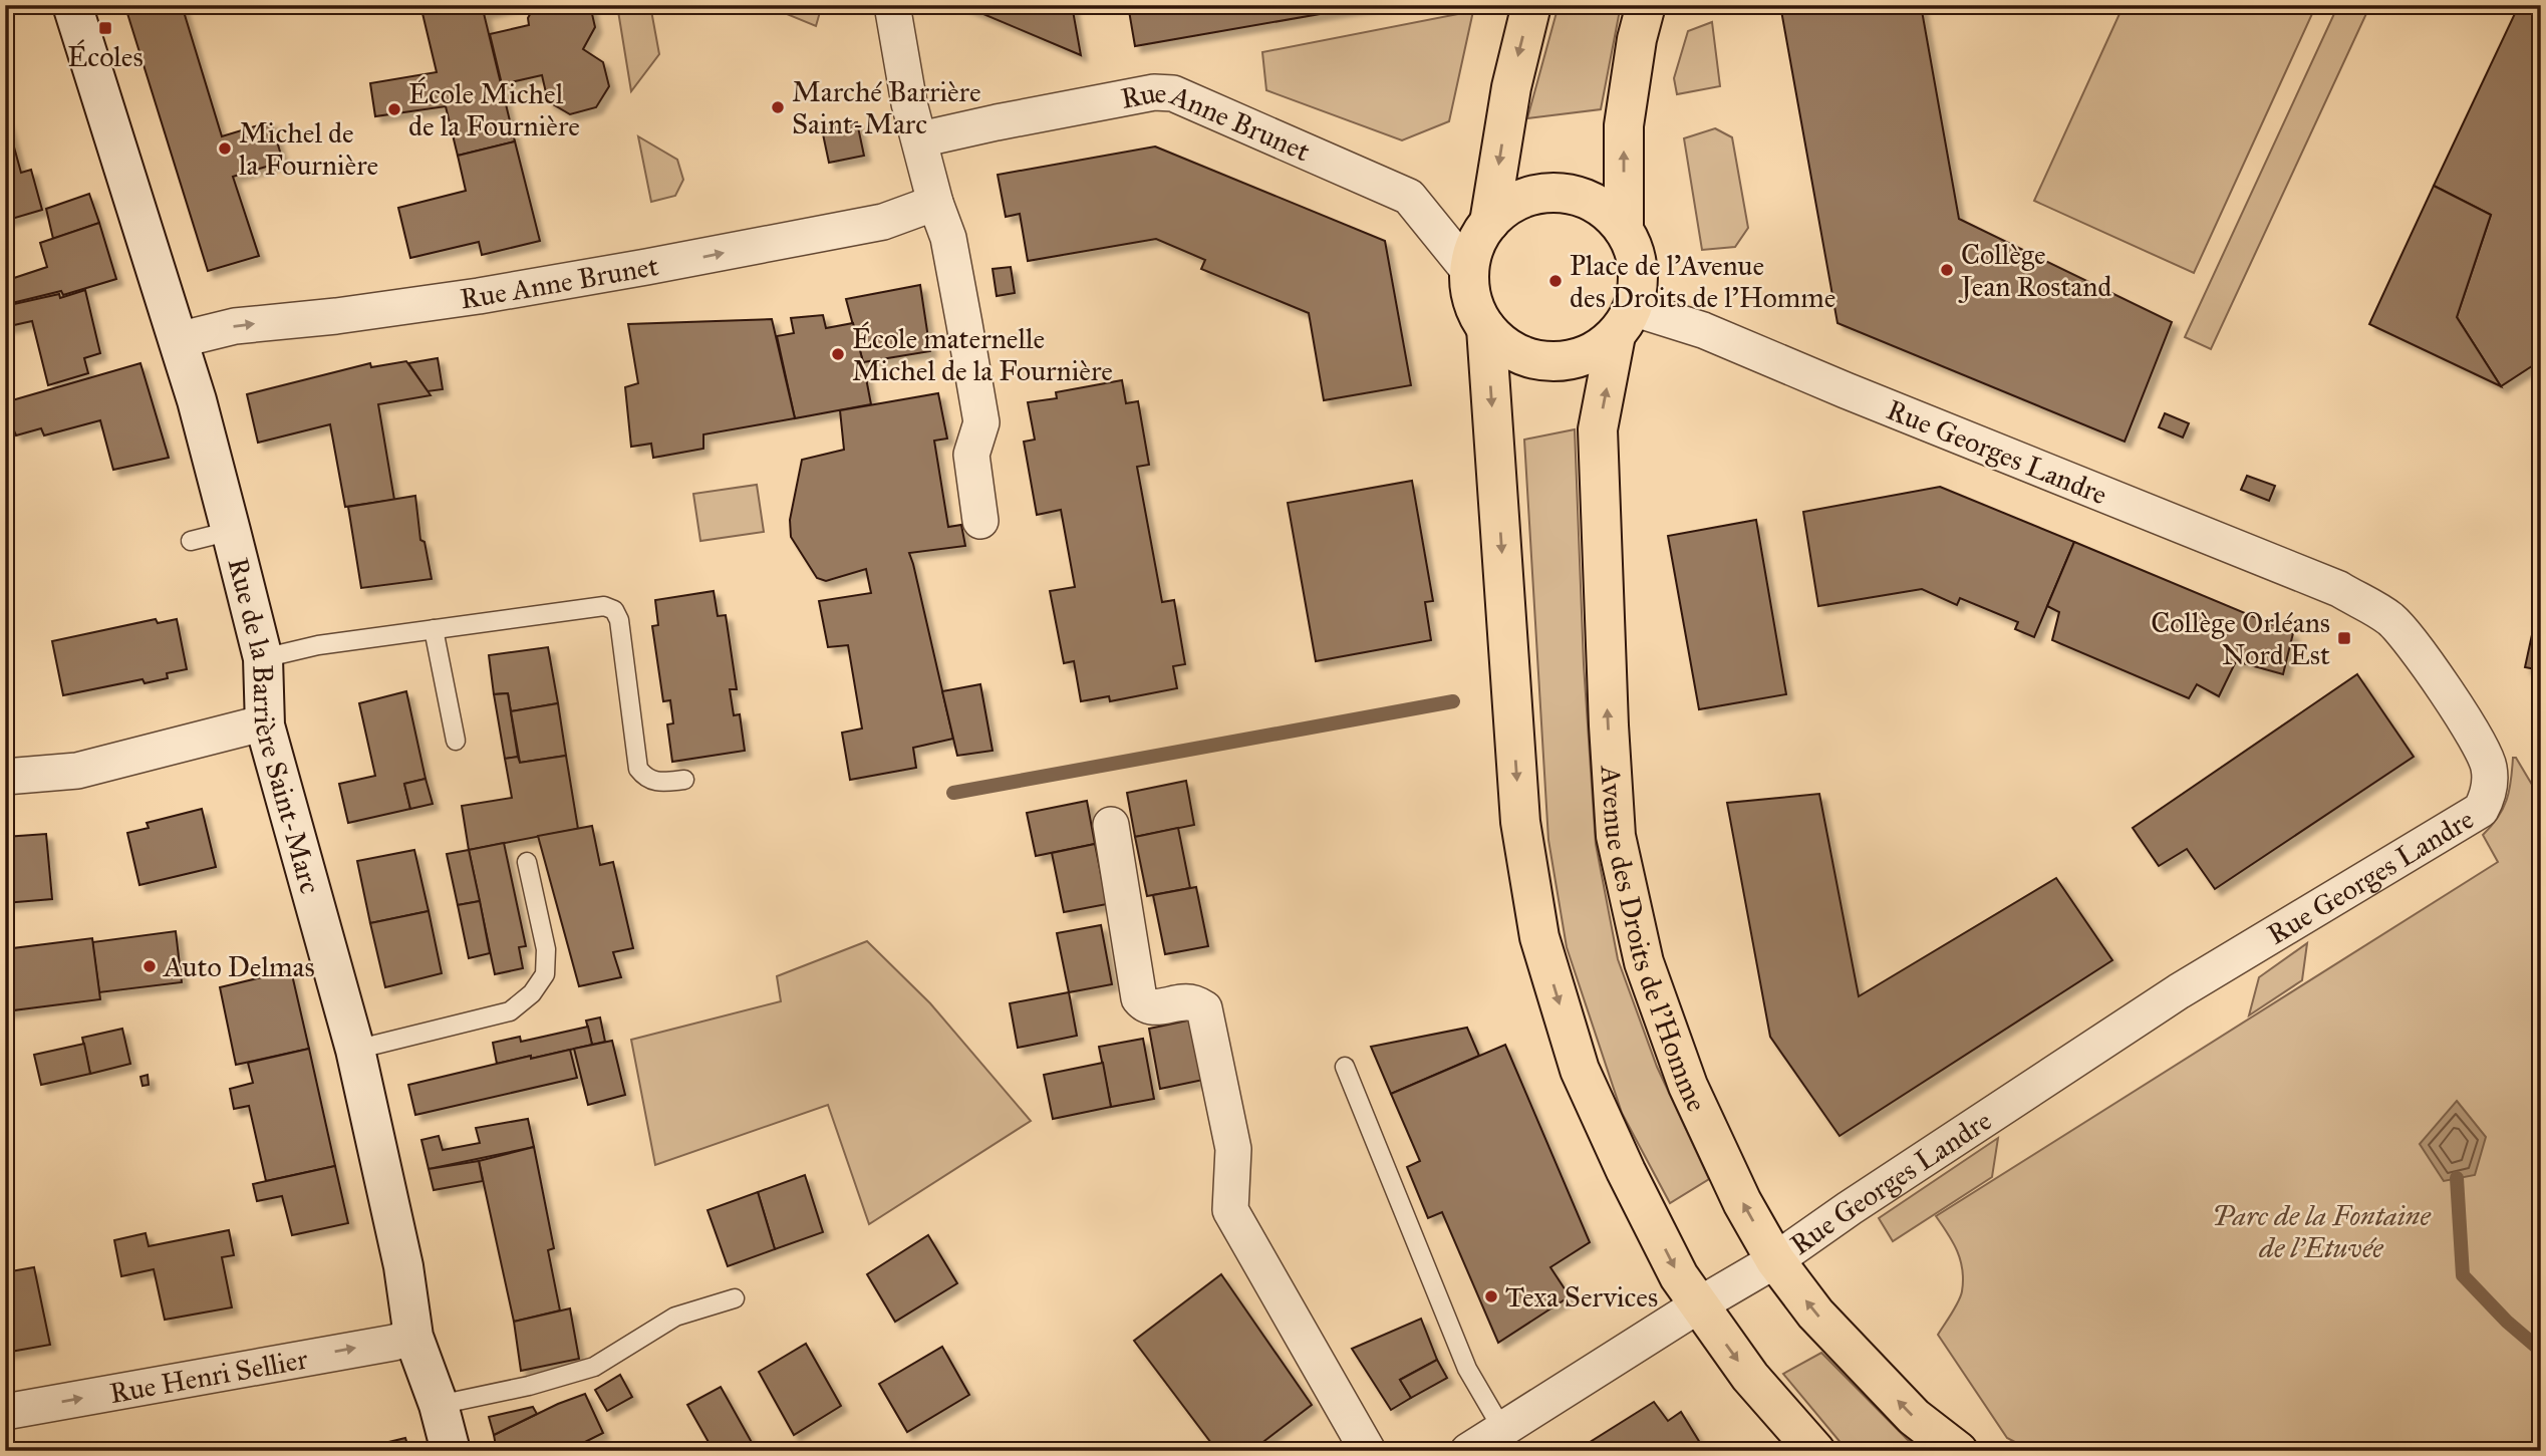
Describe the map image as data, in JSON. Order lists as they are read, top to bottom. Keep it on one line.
{"streets":{"main road":["Rue de la Barrière Saint-Marc","Avenue des Droits de l'Homme"],"street":["Rue Anne Brunet","Rue Georges Landre","Rue Henri Sellier"]},"crossings":[["Rue Anne Brunet","Rue Georges Landre"],["Rue Anne Brunet","Rue de la Barrière Saint-Marc"],["Rue Anne Brunet","Avenue des Droits de l'Homme"],["Rue Georges Landre","Avenue des Droits de l'Homme"],["Rue de la Barrière Saint-Marc","Rue Henri Sellier"]],"one_way":["Rue Anne Brunet","Rue Henri Sellier"],"parks":["Parc de la Fontaine de l'Etuvée"],"places":{"transit":["Écoles","Collège Orléans Nord Est"],"other":["Marché Barrière Saint-Marc","École Michel de la Fournière","Michel de la Fournière","Collège Jean Rostand","Place de l'Avenue des Droits de l'Homme","École maternelle Michel de la Fournière","Auto Delmas","Texa Services"]}}
